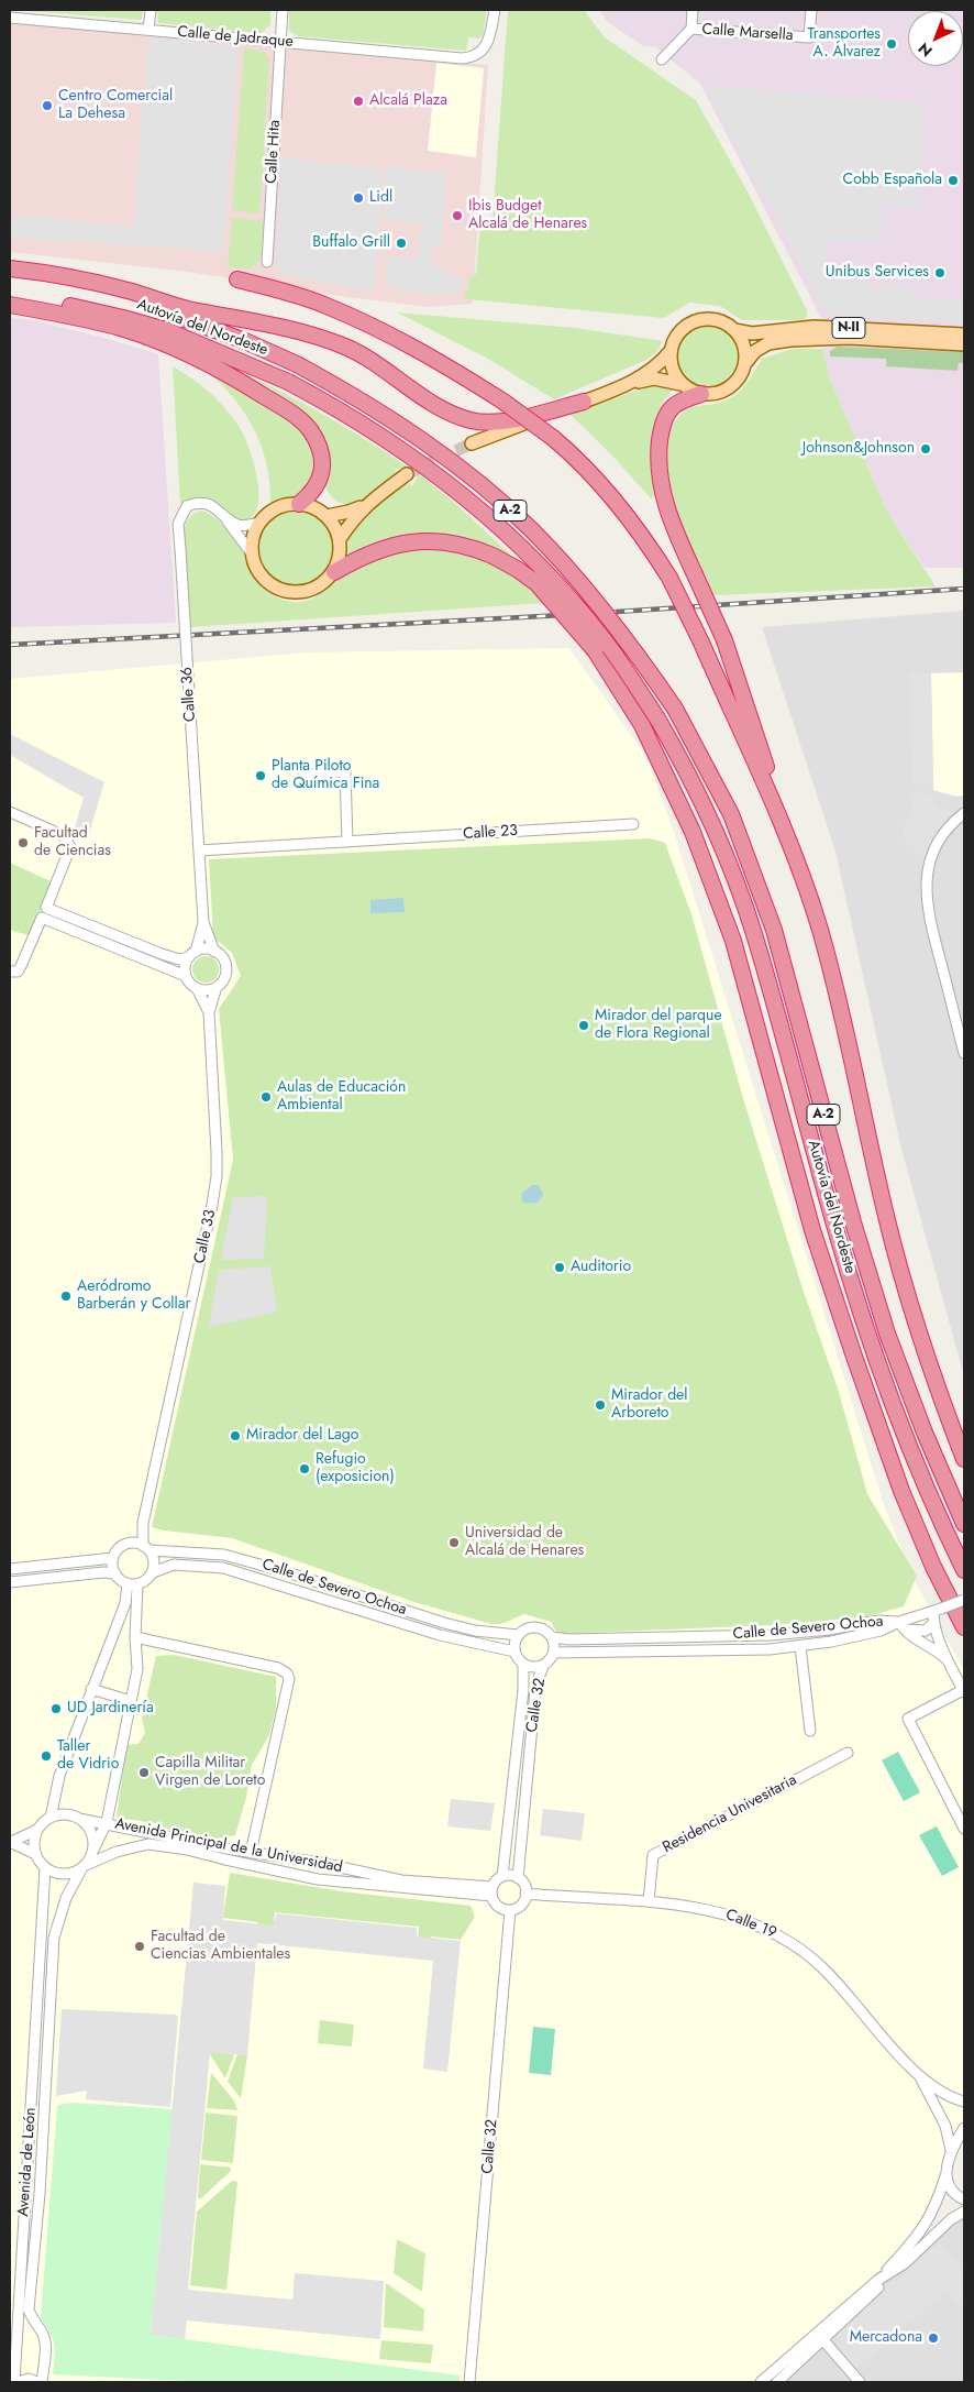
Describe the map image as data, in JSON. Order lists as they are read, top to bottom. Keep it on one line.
{"streets":{"highway":["Autovía del Nordeste","A-2"],"main road":["N-II"],"street":["Calle Marsella","Calle de Jadraque","Calle Hita","Calle 36","Calle 23","Calle 33","Calle de Severo Ochoa","Calle 32","Residencia Univesitaria","Avenida Principal de la Universidad","Calle 19","Avenida de León"]},"crossings":[["Calle de Jadraque","Calle Hita"],["Autovía del Nordeste","A-2"],["Calle 36","Calle 23"],["Calle 36","Calle 33"],["Calle 33","Calle de Severo Ochoa"],["Calle 33","Avenida Principal de la Universidad"],["Calle de Severo Ochoa","Calle 32"],["Calle de Severo Ochoa","Avenida Principal de la Universidad"],["Calle 32","Avenida Principal de la Universidad"],["Calle 32","Calle 19"],["Residencia Univesitaria","Calle 19"],["Avenida Principal de la Universidad","Calle 19"],["Avenida Principal de la Universidad","Avenida de León"]],"places":["Transportes A. Álvarez","Alcalá Plaza","Centro Comercial La Dehesa","Cobb Española","Lidl","Ibis Budget Alcalá de Henares","Buffalo Grill","Unibus Services","Johnson&Johnson","Planta Piloto de Química Fina","Facultad de Ciencias","Mirador del parque de Flora Regional","Aulas de Educación Ambiental","Auditorio","Aeródromo Barberán y Collar","Mirador del Arboreto","Mirador del Lago","Refugio (exposicion)","Universidad de Alcalá de Henares","UD Jardinería","Taller de Vidrio","Capilla Militar Virgen de Loreto","Facultad de Ciencias Ambientales","Mercadona"],"north":"bottom left"}
